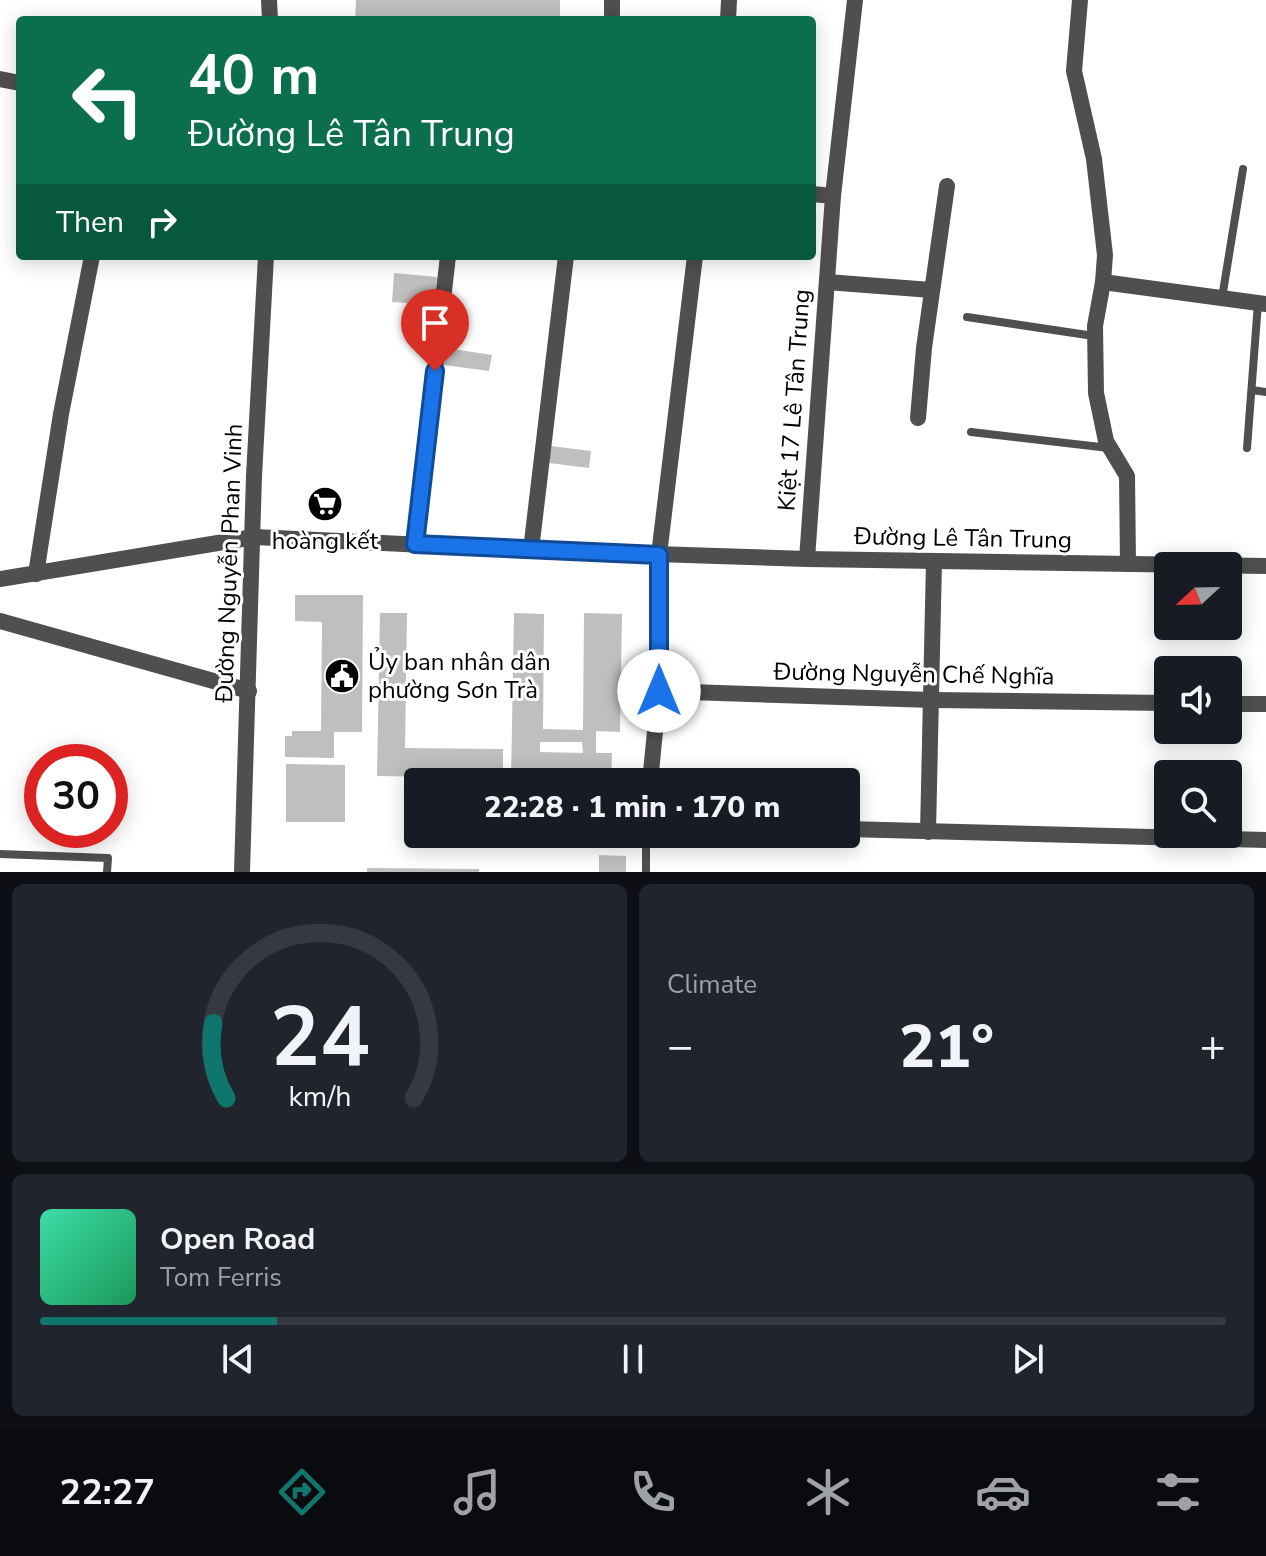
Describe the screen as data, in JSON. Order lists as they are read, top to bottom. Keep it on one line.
{"streets":{"street":["Kiệt 17 Lê Tân Trung","Đường Lê Tân Trung","Đường Nguyễn Phan Vinh","Đường Nguyễn Chế Nghĩa"]},"crossings":[["Kiệt 17 Lê Tân Trung","Đường Lê Tân Trung"],["Đường Lê Tân Trung","Đường Nguyễn Phan Vinh"]],"places":{"supermarket":["hoàng kết"],"public building":["Ủy ban nhân dân phường Sơn Trà"]},"north":"left","page":{"turn":["40 m","Đường Lê Tân Trung"],"then":"Then","limit":"30","trip":"22:28 · 1 min · 170 m","tile":"Climate","heat":["−","21°","+"],"song":["Open Road","Tom Ferris"],"tabs":"22:27","gauge":["24","km/h"]}}
